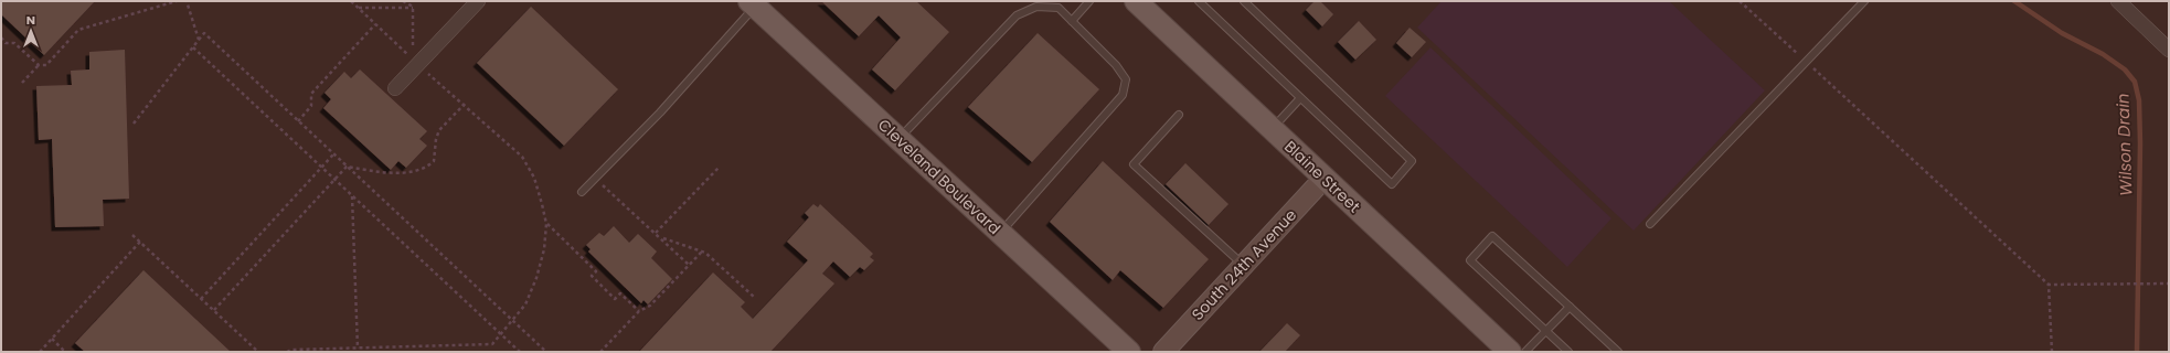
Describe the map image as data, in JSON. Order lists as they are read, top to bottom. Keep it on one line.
{"streets":{"main road":["Cleveland Boulevard","Blaine Street","South 24th Avenue"]},"crossings":[["Blaine Street","South 24th Avenue"]],"water":["Wilson Drain"],"north":"top"}
